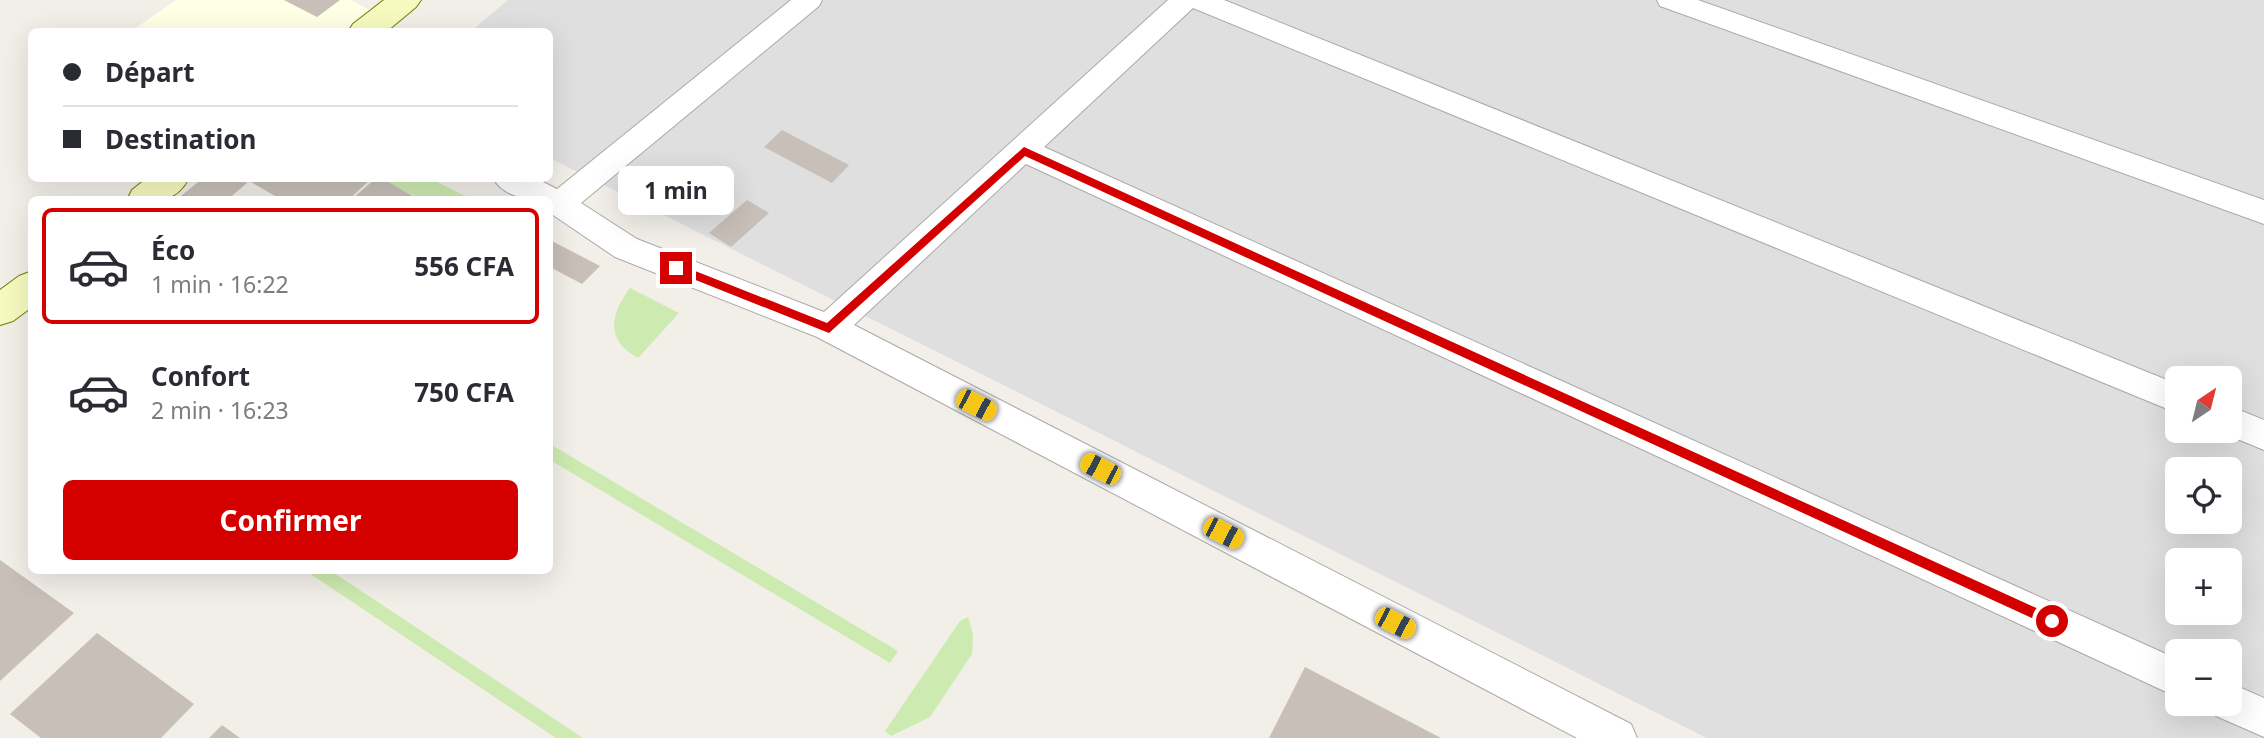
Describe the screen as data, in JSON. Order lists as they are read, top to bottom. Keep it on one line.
{"north":"top right","page":{"banner":["Départ","Destination"],"bubble":"1 min","list":[{"name":"Éco","note":"1 min · 16:22","value":"556 CFA"},{"name":"Confort","note":"2 min · 16:23","value":"750 CFA"}],"map_buttons":["+","−"],"buttons":"Confirmer"}}
